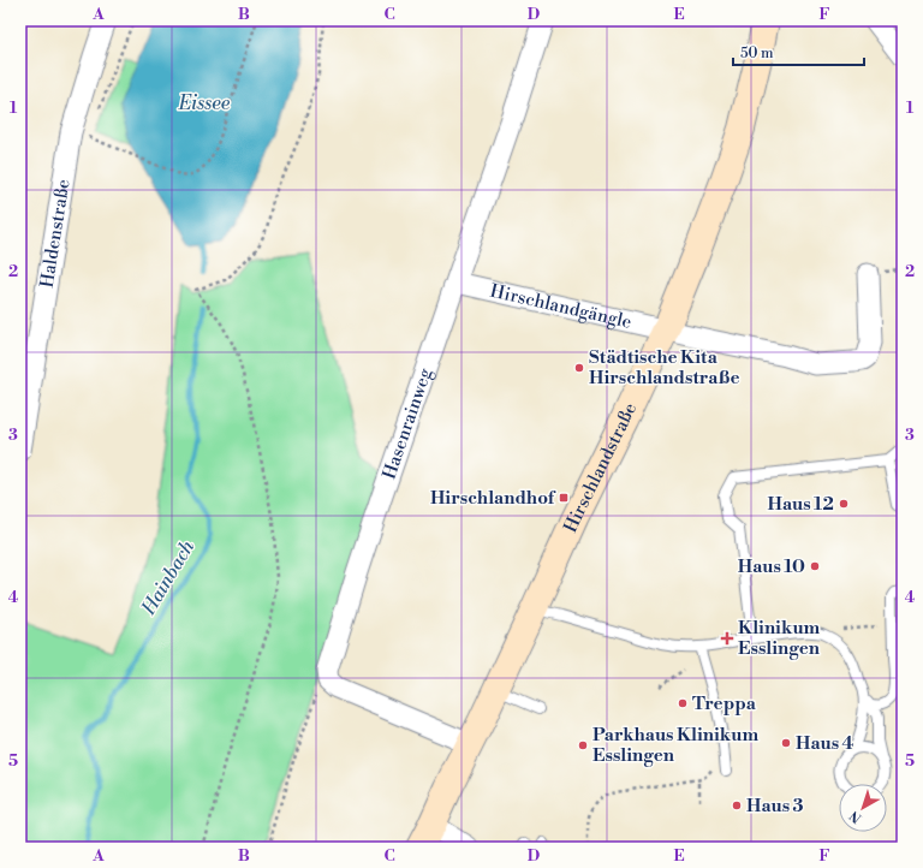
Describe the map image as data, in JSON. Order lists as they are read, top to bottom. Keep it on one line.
{"streets":{"street":["Haldenstraße","Hirschlandgängle","Hasenrainweg","Hirschlandstraße"]},"crossings":[["Hirschlandgängle","Hasenrainweg"],["Hirschlandgängle","Hirschlandstraße"]],"water":["Eissee","Hainbach"],"places":{"other":["Städtische Kita Hirschlandstraße","Haus 12","Haus 10","Treppa","Haus 4","Parkhaus Klinikum Esslingen","Haus 3"],"transit":["Hirschlandhof"],"health":["Klinikum Esslingen"]},"scale_bar":"50 m","north":"bottom left","grid":{"columns":["A","B","C","D","E","F"],"rows":["1","2","3","4","5"]}}
